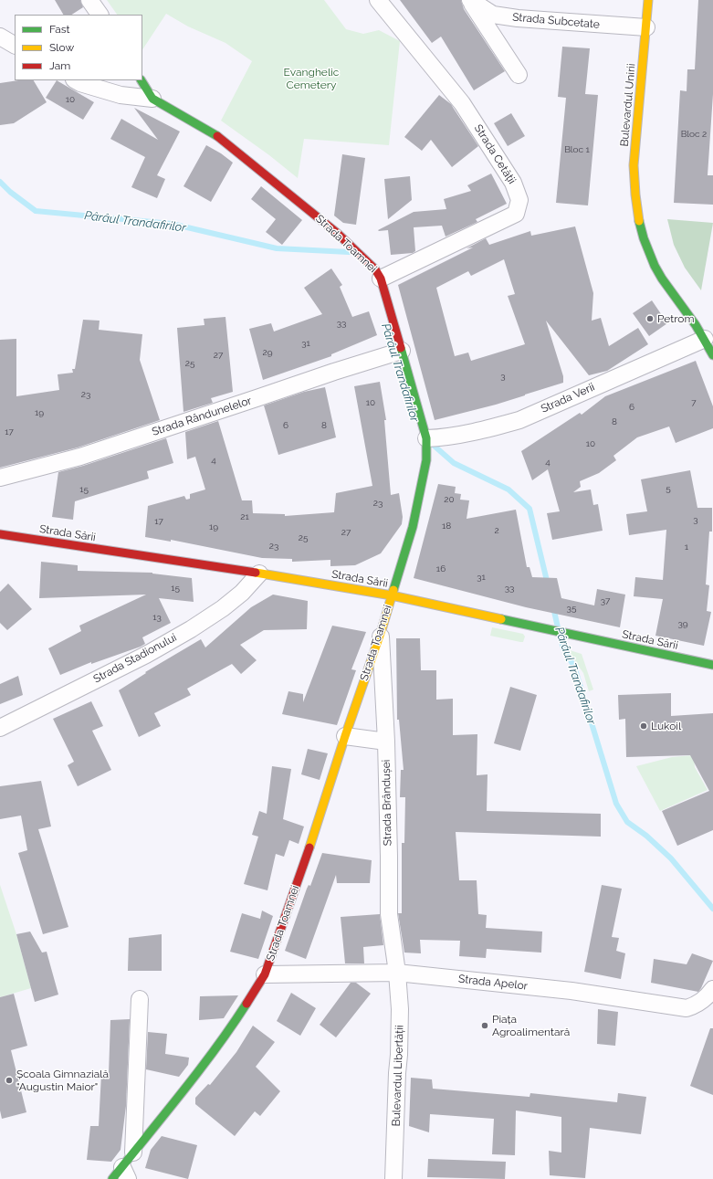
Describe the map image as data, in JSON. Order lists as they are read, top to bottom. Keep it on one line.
{"streets":{"street":["Strada Subcetate","Bulevardul Unirii","Strada Cetății","Strada Toamnei","Strada Verii","Strada Rândunelelor","Strada Sării","Strada Stadionului","Strada Brândușei","Strada Apelor","Bulevardul Libertății"]},"crossings":[["Strada Subcetate","Bulevardul Unirii"],["Bulevardul Unirii","Strada Verii"],["Strada Cetății","Strada Toamnei"],["Strada Toamnei","Strada Verii"],["Strada Toamnei","Strada Rândunelelor"],["Strada Toamnei","Strada Sării"],["Strada Toamnei","Strada Brândușei"],["Strada Toamnei","Strada Apelor"],["Strada Sării","Strada Stadionului"],["Strada Brândușei","Strada Apelor"],["Strada Brândușei","Bulevardul Libertății"],["Strada Apelor","Bulevardul Libertății"]],"water":["Pârâul Trandafirilor"],"parks":["Evanghelic Cemetery"],"places":["Petrom","Lukoil","Piața Agroalimentară","Școala Gimnazială \"Augustin Maior\""],"house_numbers":["10","Bloc 2","Bloc 1","33","31","29","27","25","3","23","10","7","6","19","8","6","8","17","10","4","4","5","15","20","23","21","3","17","18","19","2","27","25","23","1","16","31","15","33","37","35","13","39"],"legend":["Fast","Slow","Jam"]}
